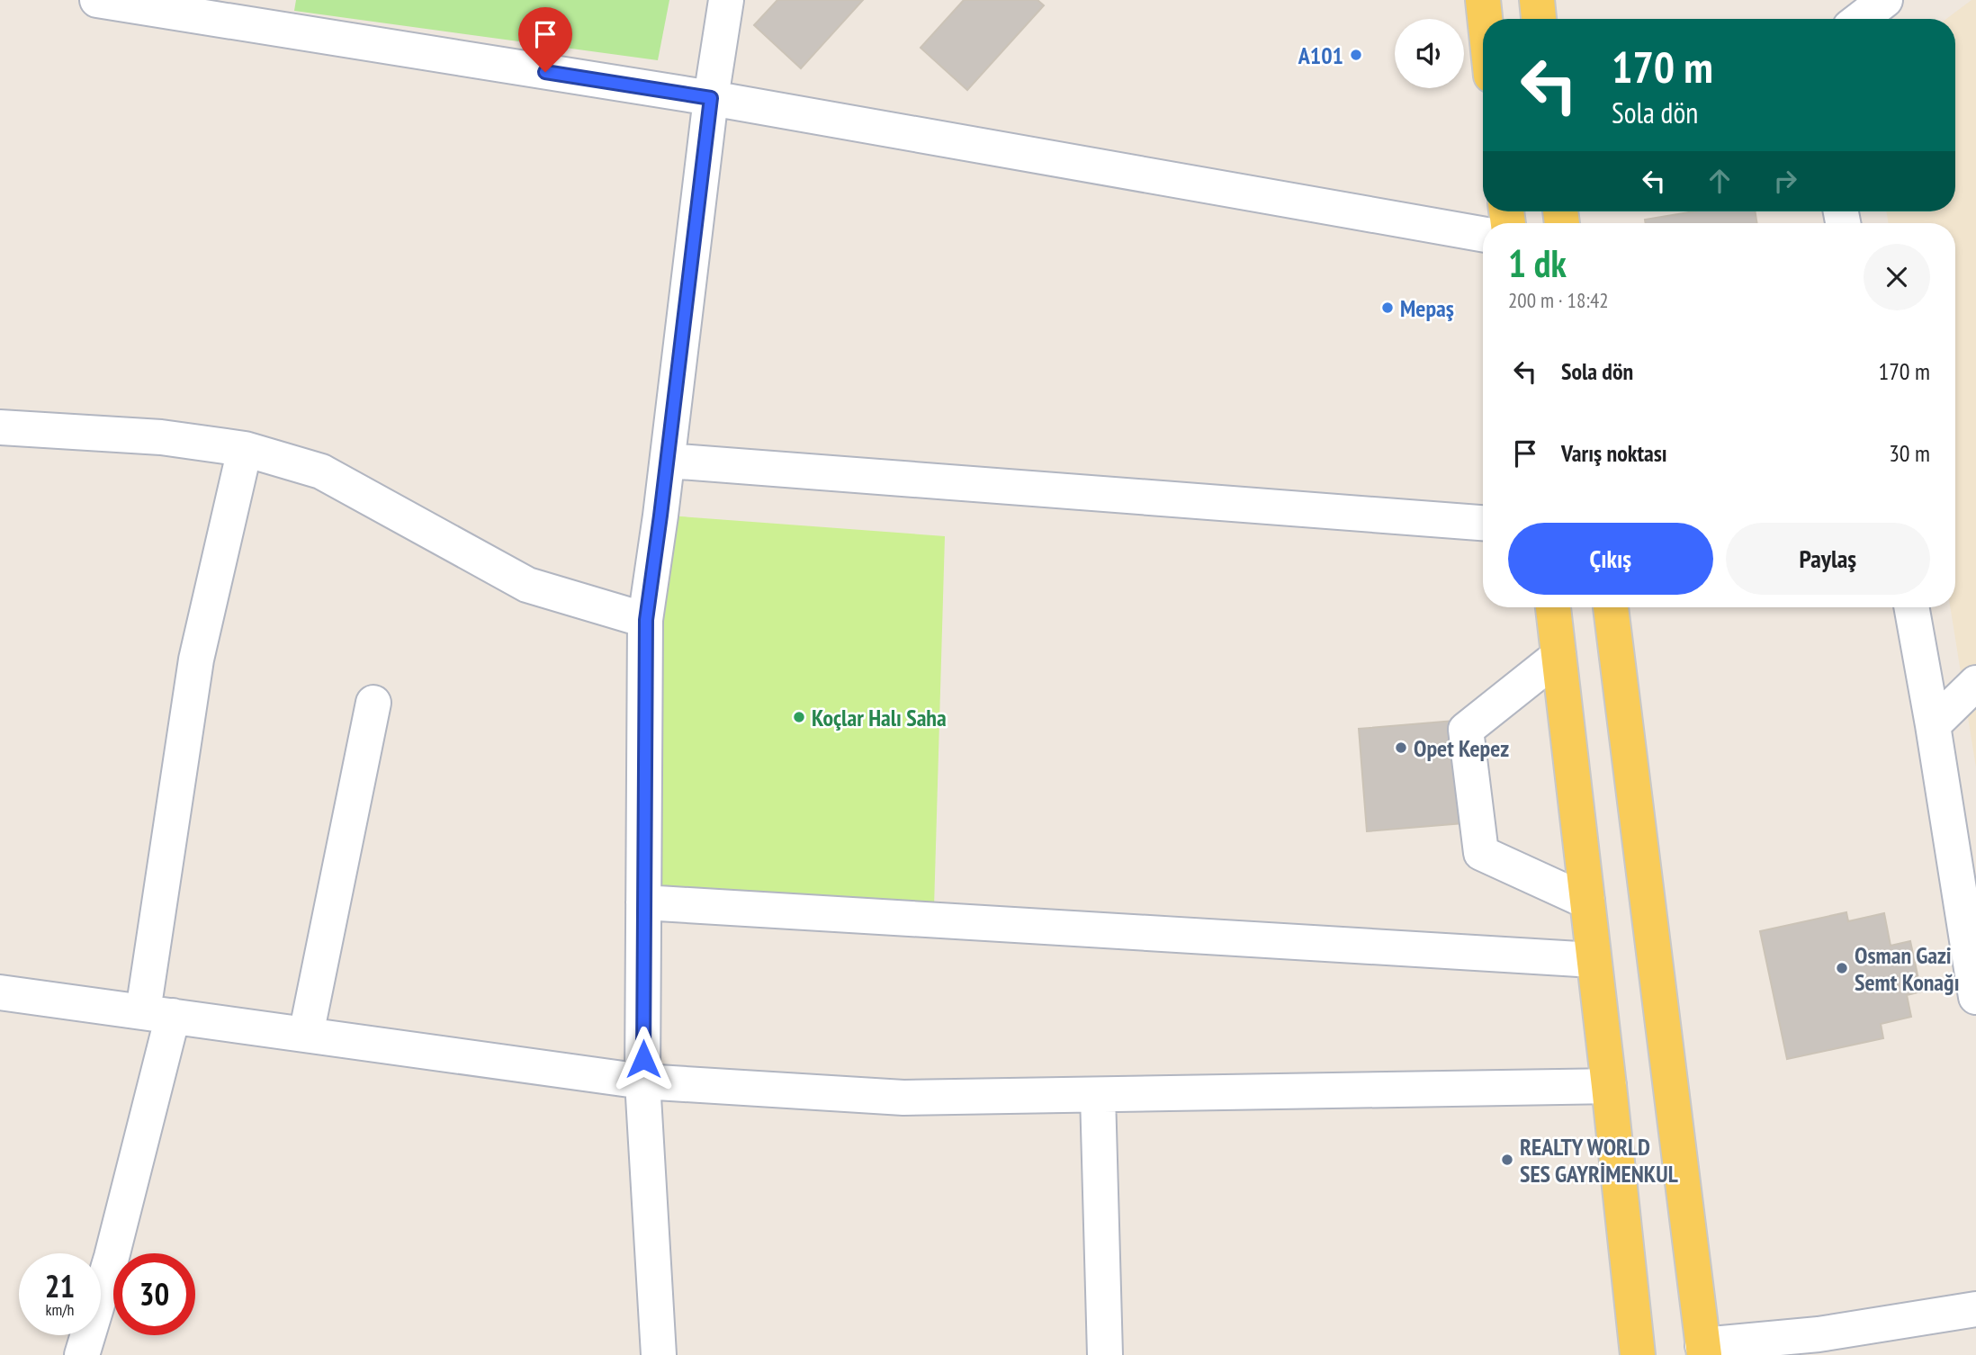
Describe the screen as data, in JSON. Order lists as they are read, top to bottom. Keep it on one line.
{"places":["A101","Mepaş","Koçlar Halı Saha","Opet Kepez","Osman Gazi Semt Konağı","REALTY WORLD SES GAYRİMENKUL"],"page":{"turn":["170 m","Sola dön"],"heading":["1 dk","200 m · 18:42"],"list":[{"name":"Sola dön","value":"170 m"},{"name":"Varış noktası","value":"30 m"}],"buttons":["Çıkış","Paylaş"],"speed":"21 km/h","limit":"30"}}
